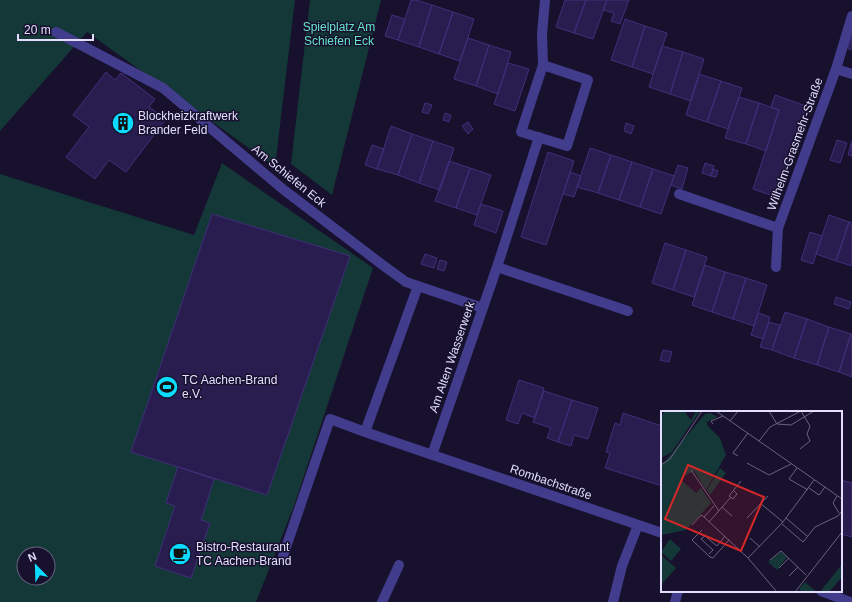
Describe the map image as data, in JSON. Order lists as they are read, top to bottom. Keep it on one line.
{"streets":{"street":["Wilhelm-Grasmehr-Straße","Am Schiefen Eck","Am Alten Wasserwerk","Rombachstraße"]},"crossings":[["Am Schiefen Eck","Am Alten Wasserwerk"],["Am Alten Wasserwerk","Rombachstraße"]],"parks":["Spielplatz Am Schiefen Eck"],"places":{"building":["Blockheizkraftwerk Brander Feld"],"sports":["TC Aachen-Brand e.V."],"cafe":["Bistro-Restaurant TC Aachen-Brand"]},"scale_bar":"20 m","north":"top left"}
